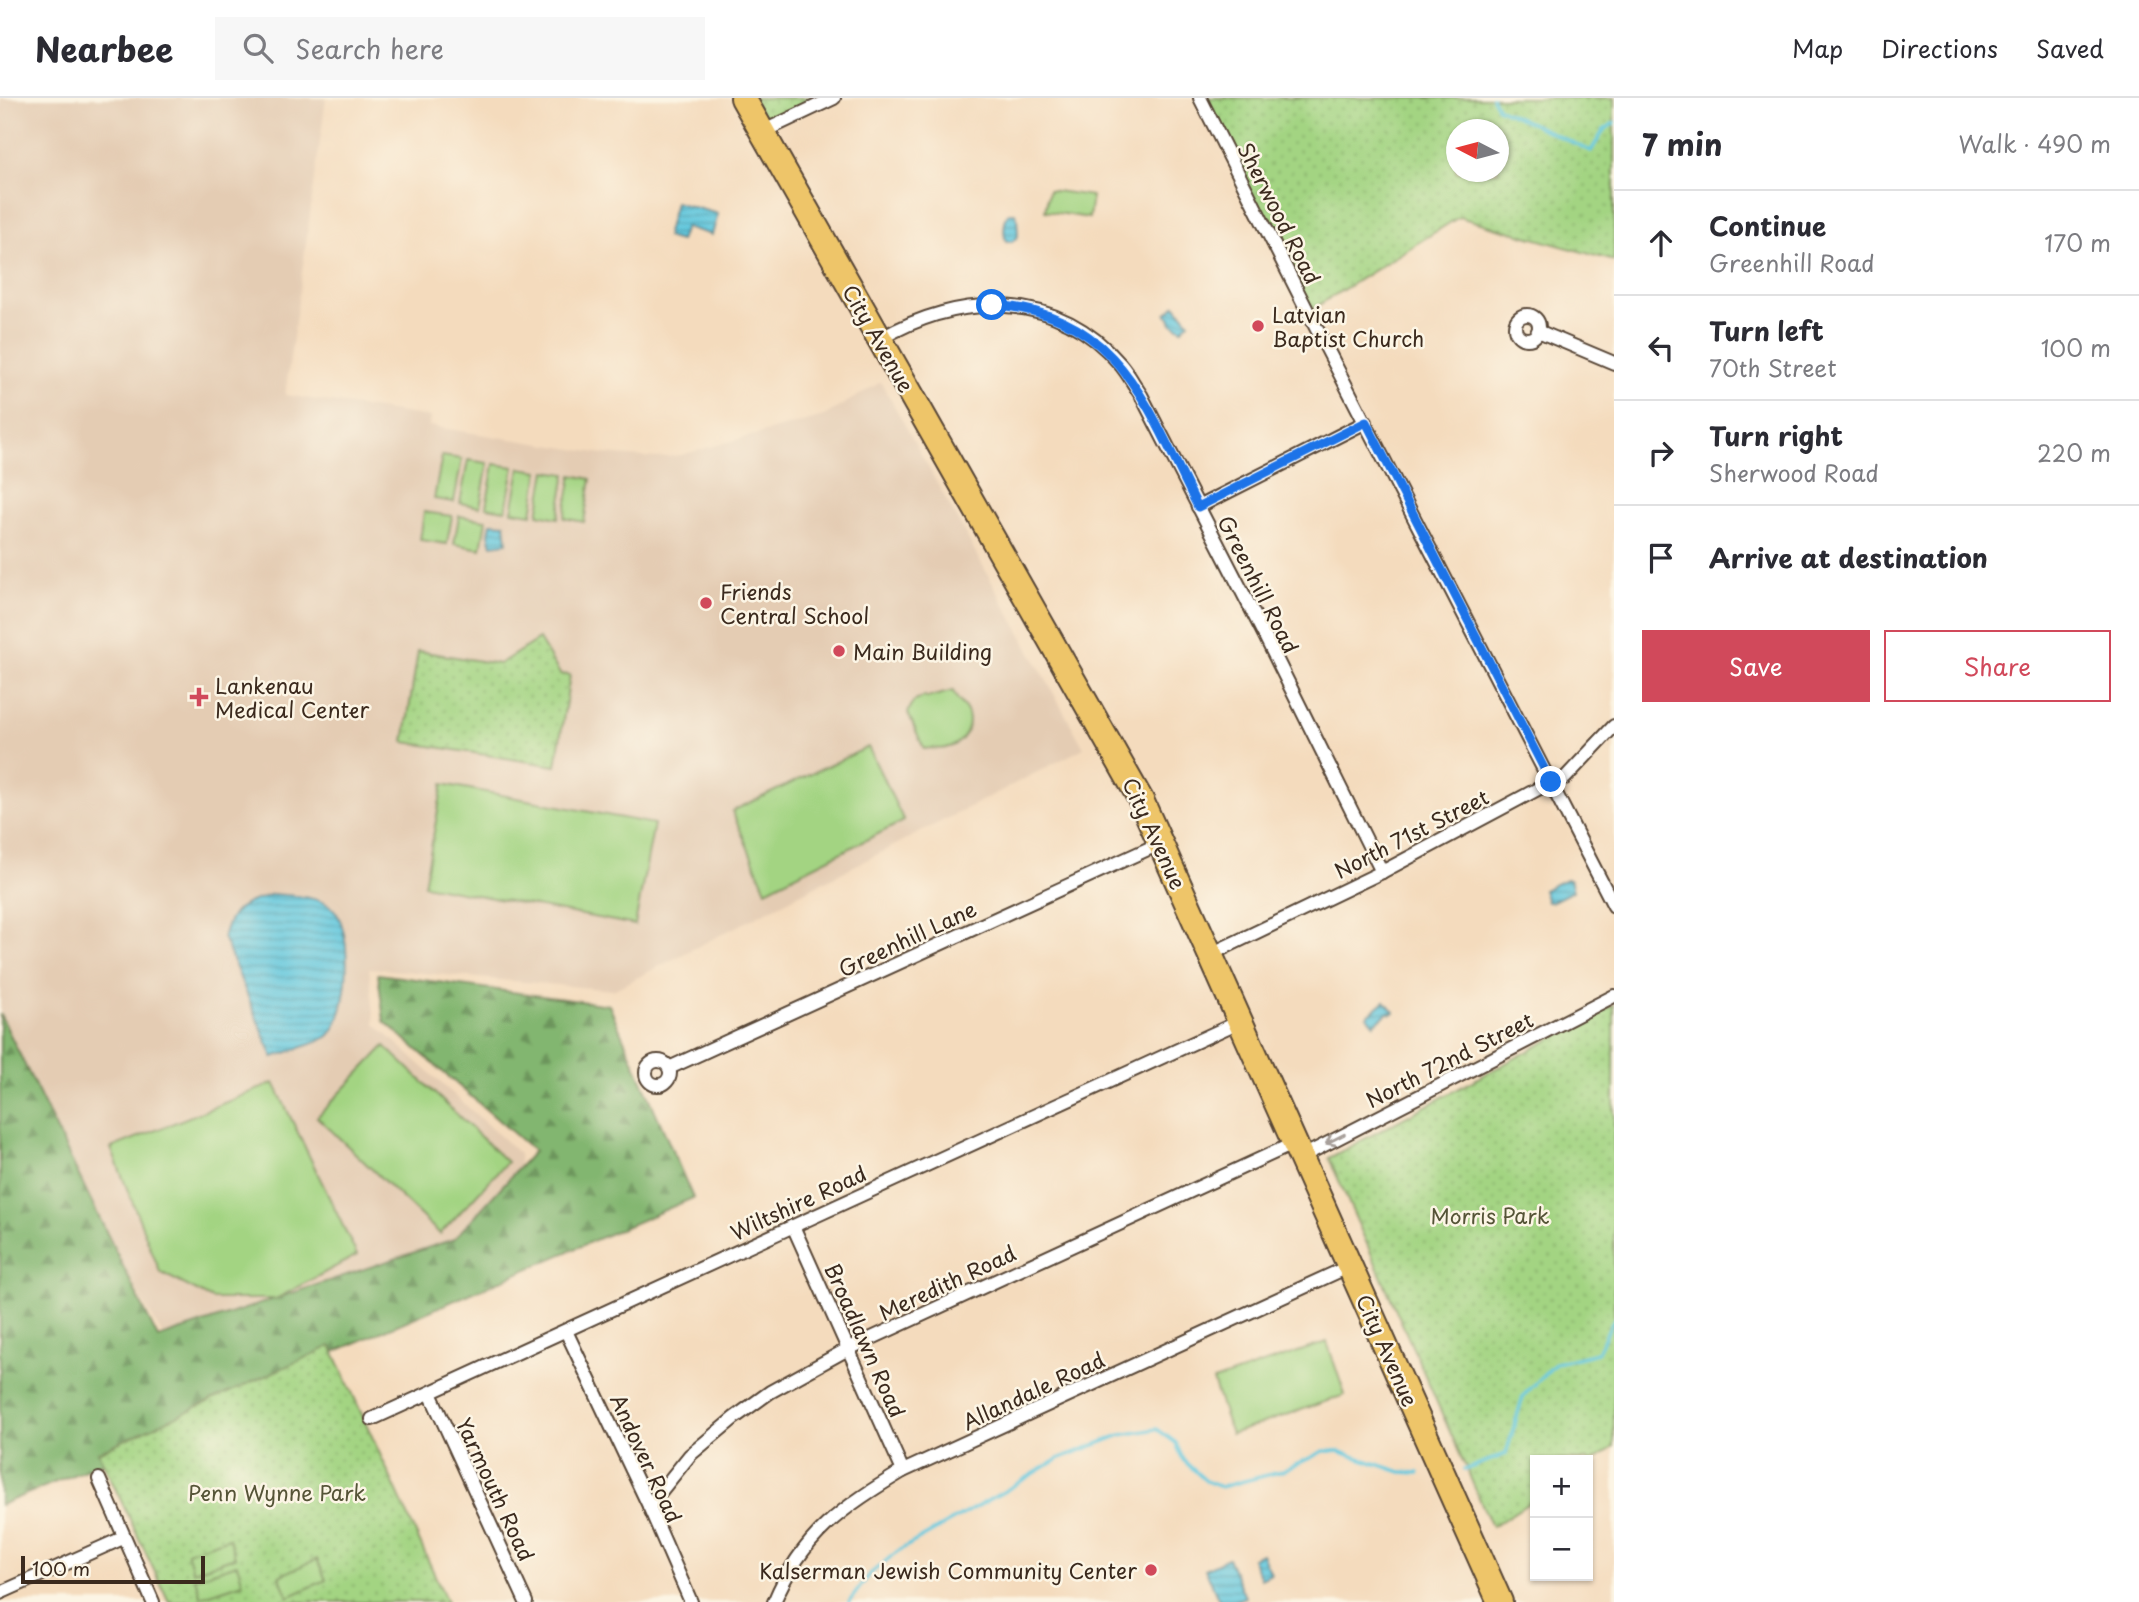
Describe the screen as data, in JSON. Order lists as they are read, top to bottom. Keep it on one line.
{"streets":{"highway":["City Avenue"],"street":["Sherwood Road","Greenhill Road","North 71st Street","Greenhill Lane","North 72nd Street","Wiltshire Road","Meredith Road","Broadlawn Road","Allandale Road","Andover Road","Yarmouth Road"]},"crossings":[["Sherwood Road","North 71st Street"],["City Avenue","Greenhill Road"],["City Avenue","North 71st Street"],["City Avenue","Greenhill Lane"],["City Avenue","North 72nd Street"],["City Avenue","Wiltshire Road"],["City Avenue","Meredith Road"],["City Avenue","Allandale Road"],["Greenhill Road","North 71st Street"],["North 72nd Street","Meredith Road"],["Wiltshire Road","Broadlawn Road"],["Wiltshire Road","Andover Road"],["Wiltshire Road","Yarmouth Road"],["Meredith Road","Broadlawn Road"],["Meredith Road","Andover Road"],["Broadlawn Road","Allandale Road"]],"one_way":["North 72nd Street"],"parks":["Morris Park","Penn Wynne Park"],"places":{"other":["Latvian Baptist Church","Friends Central School","Main Building","Kalserman Jewish Community Center"],"health":["Lankenau Medical Center"]},"scale_bar":"100 m","north":"left","page":{"header":"Nearbee","search":"Search here","nav":["Map","Directions","Saved"],"heading":["7 min","Walk · 490 m"],"list":[["Continue","Greenhill Road","170 m"],["Turn left","70th Street","100 m"],["Turn right","Sherwood Road","220 m"],"Arrive at destination"],"buttons":["Save","Share"],"map_buttons":["+","−"],"scale":"100 m"}}
